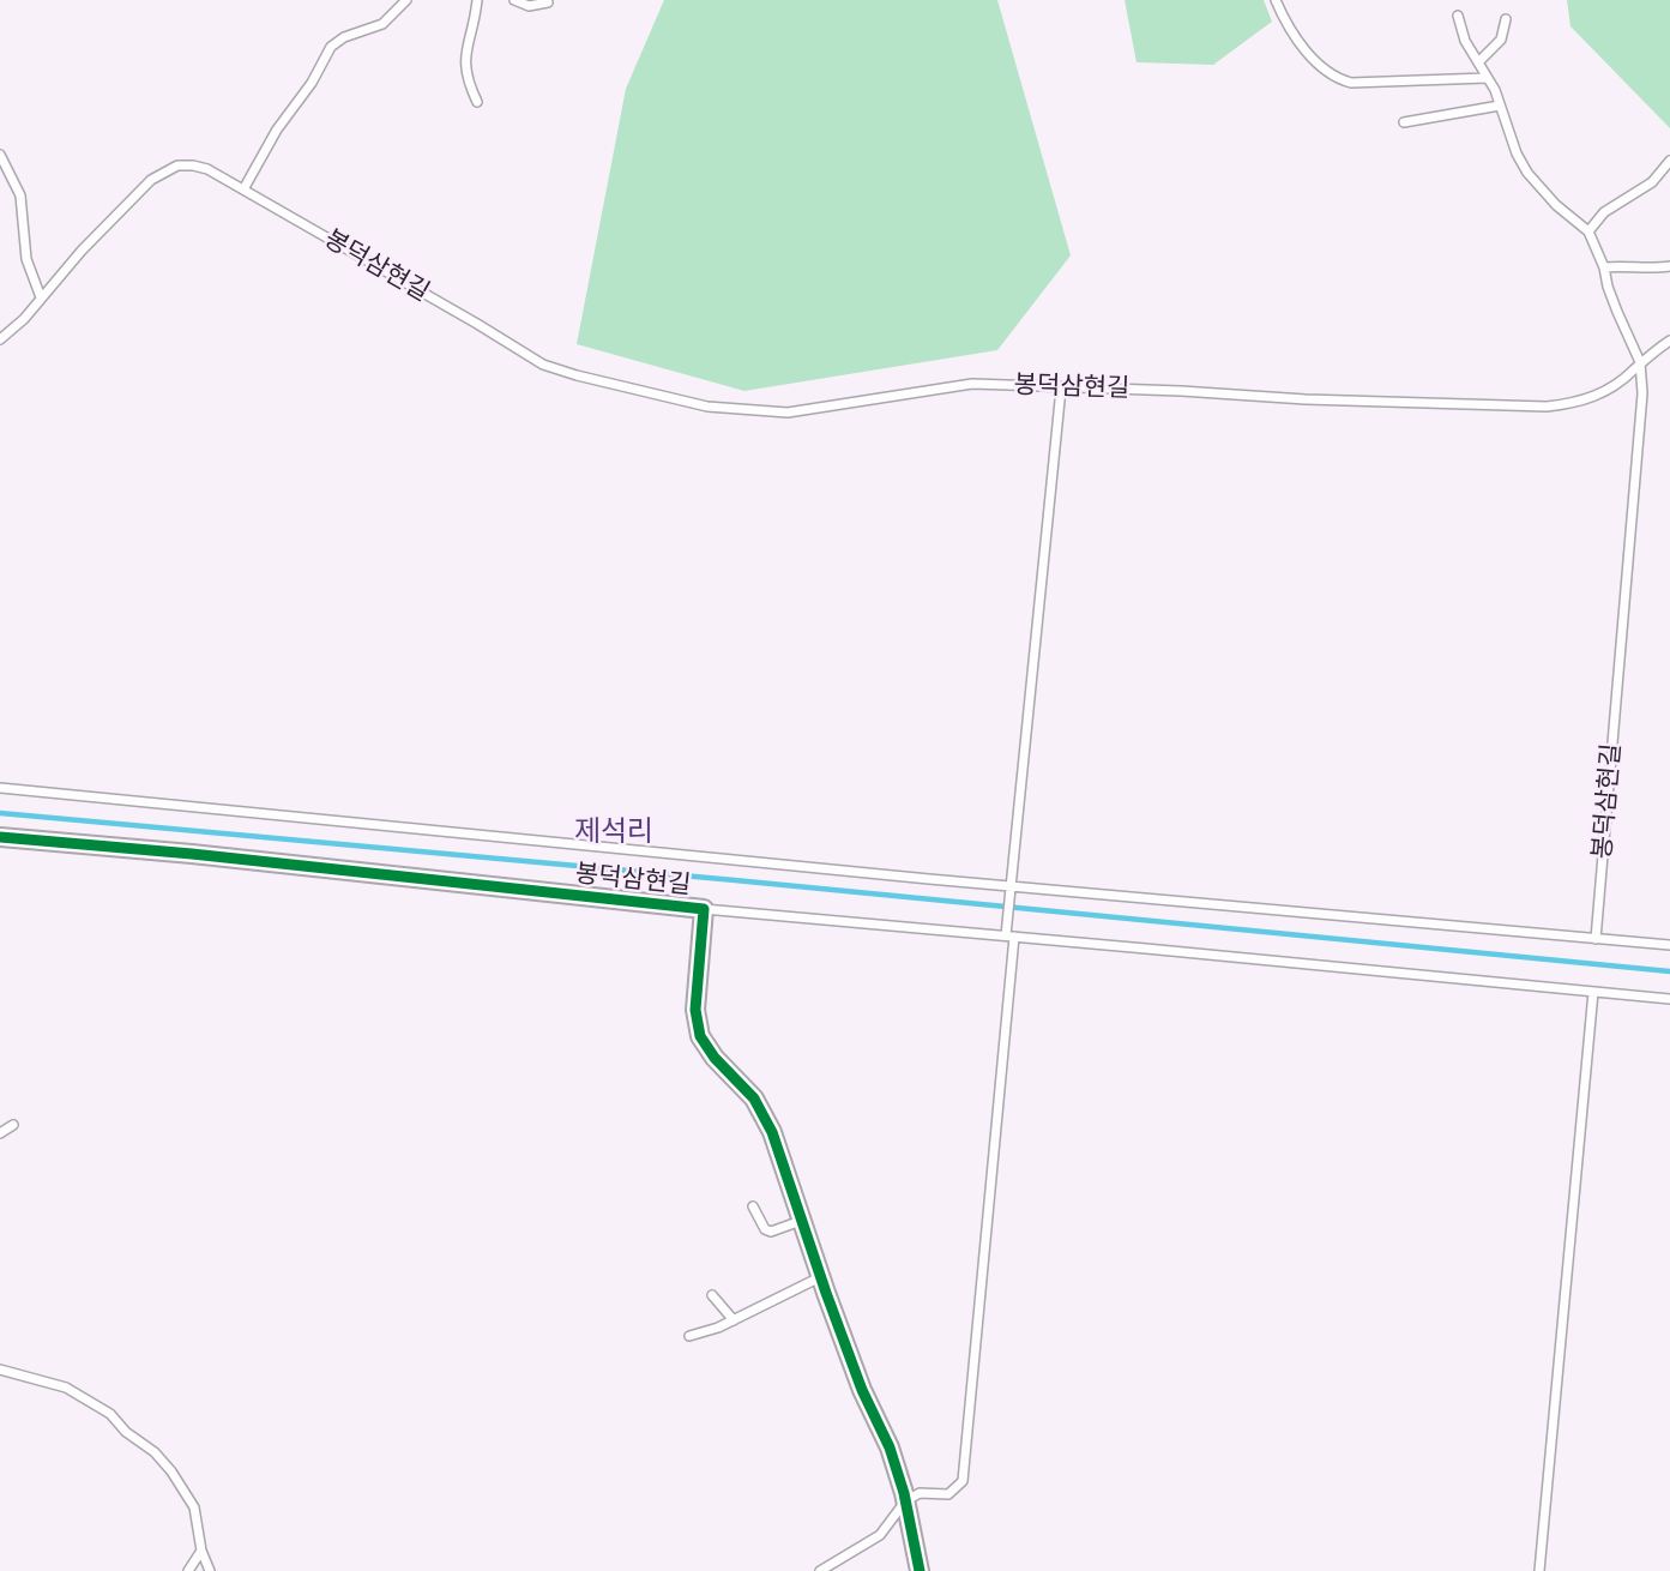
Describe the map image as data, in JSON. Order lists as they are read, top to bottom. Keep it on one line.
{"streets":{"street":["봉덕삼현길"]},"districts":["제석리"]}
